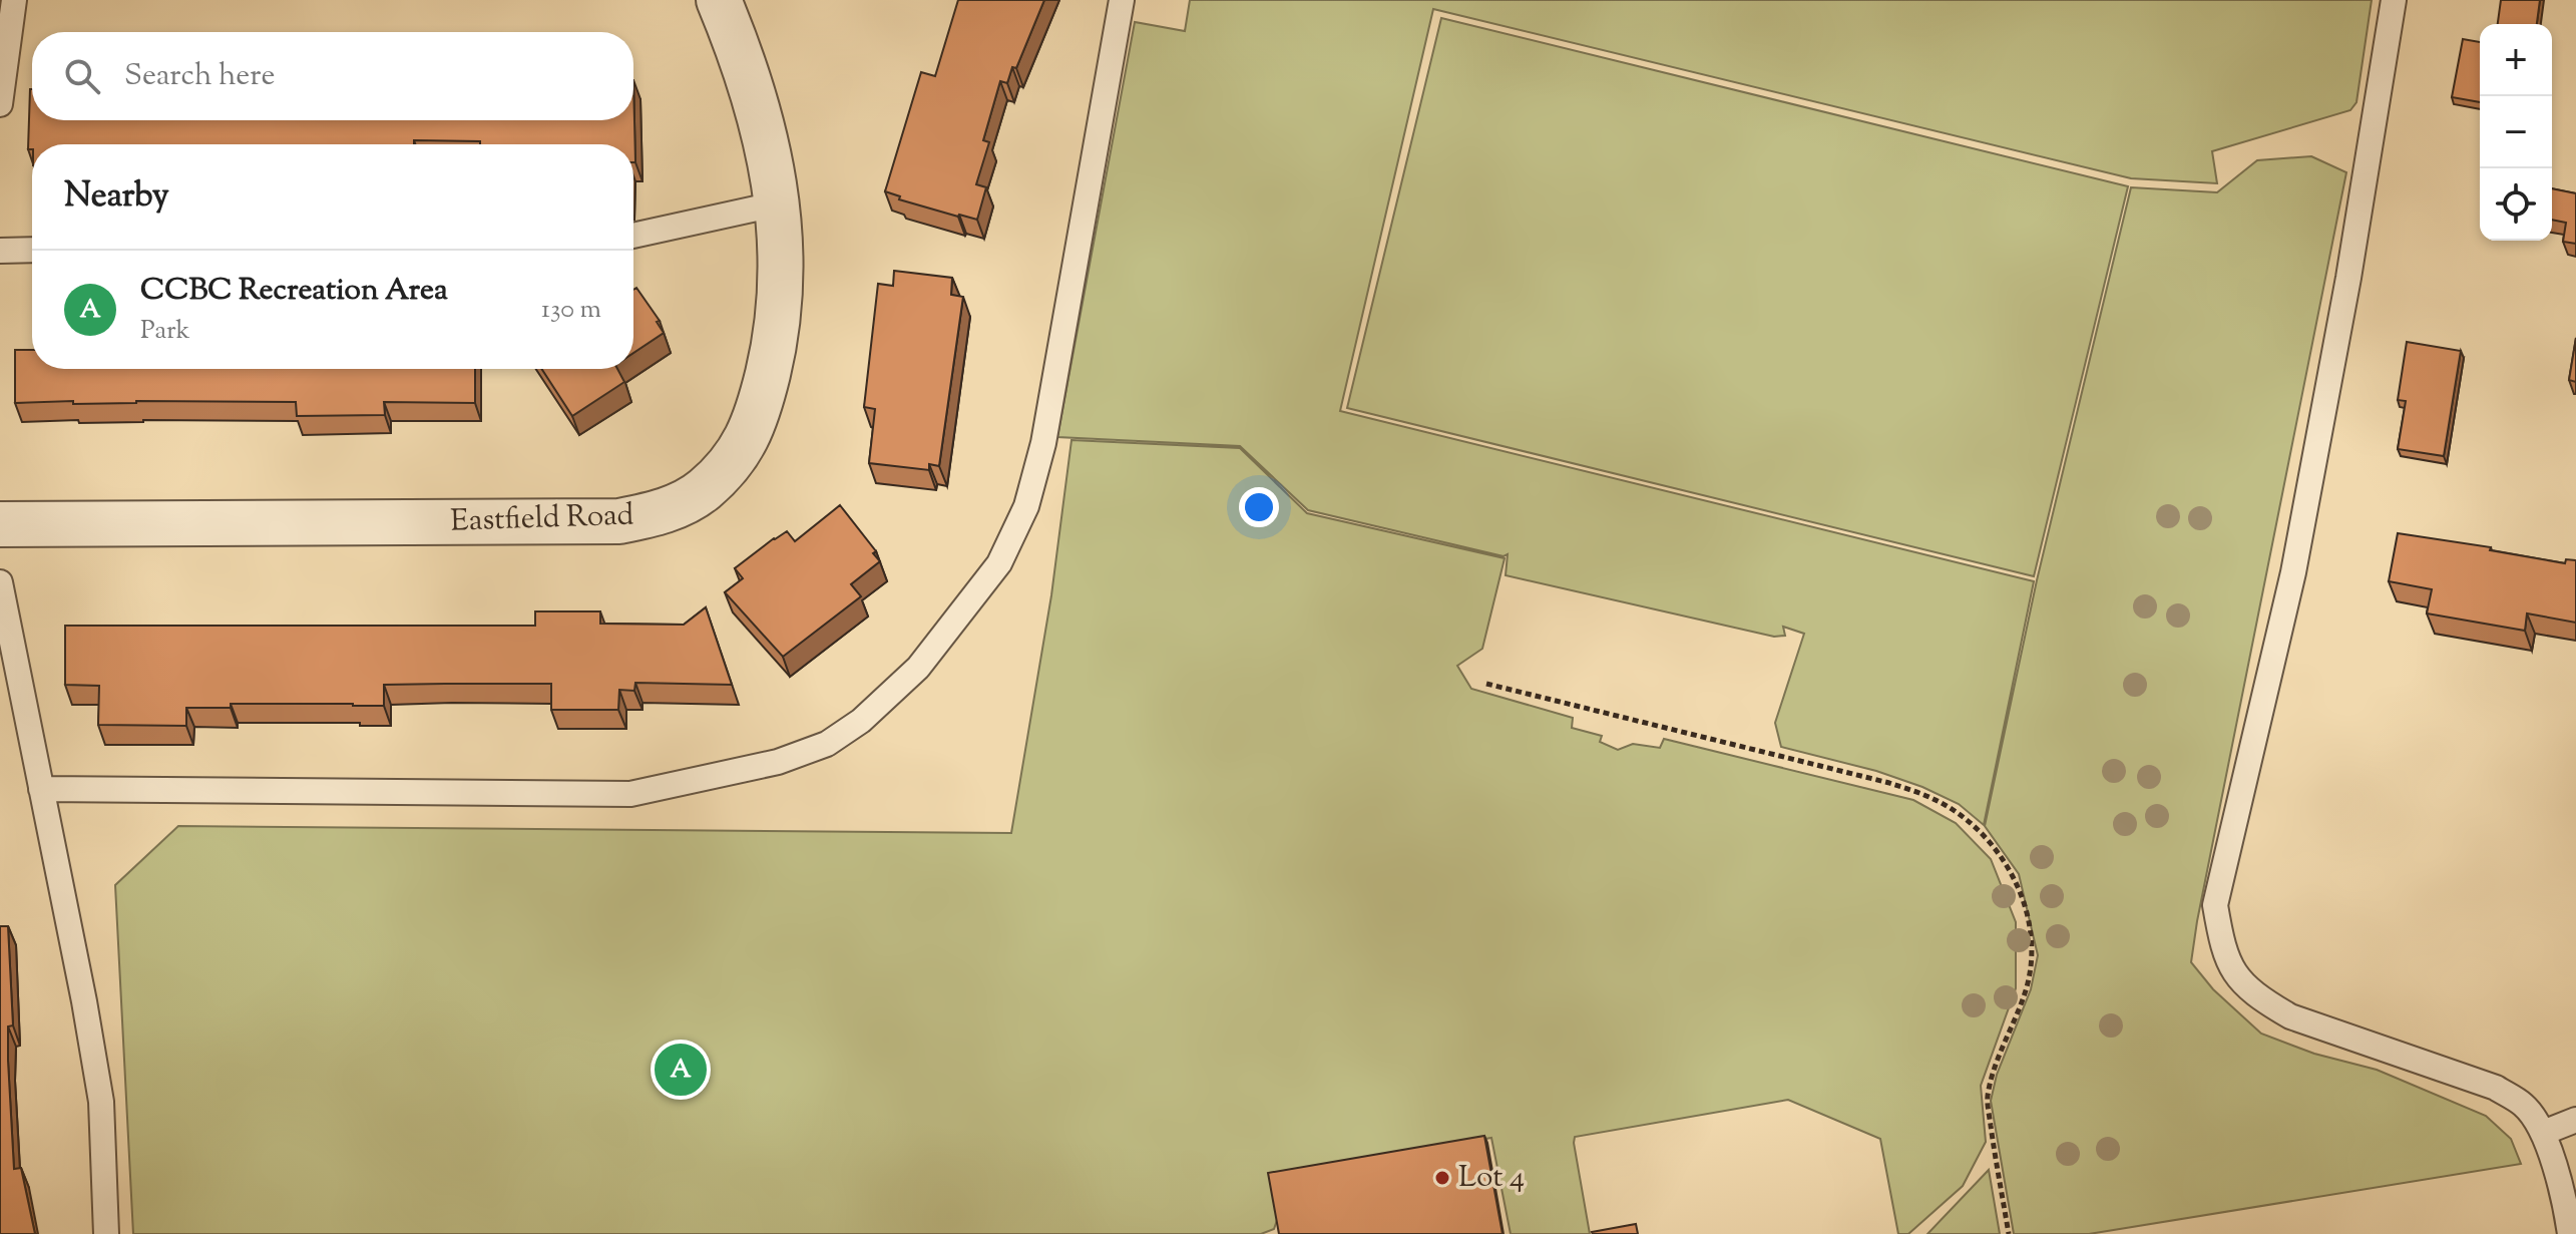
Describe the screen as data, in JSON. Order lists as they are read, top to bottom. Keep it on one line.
{"streets":{"street":["Eastfield Road"]},"places":["Lot 4"],"page":{"map_buttons":["+","−"],"search":"Search here","heading":"Nearby","list":[{"mark":"A","name":"CCBC Recreation Area","note":"Park","value":"130 m"}],"pins":"A"}}
